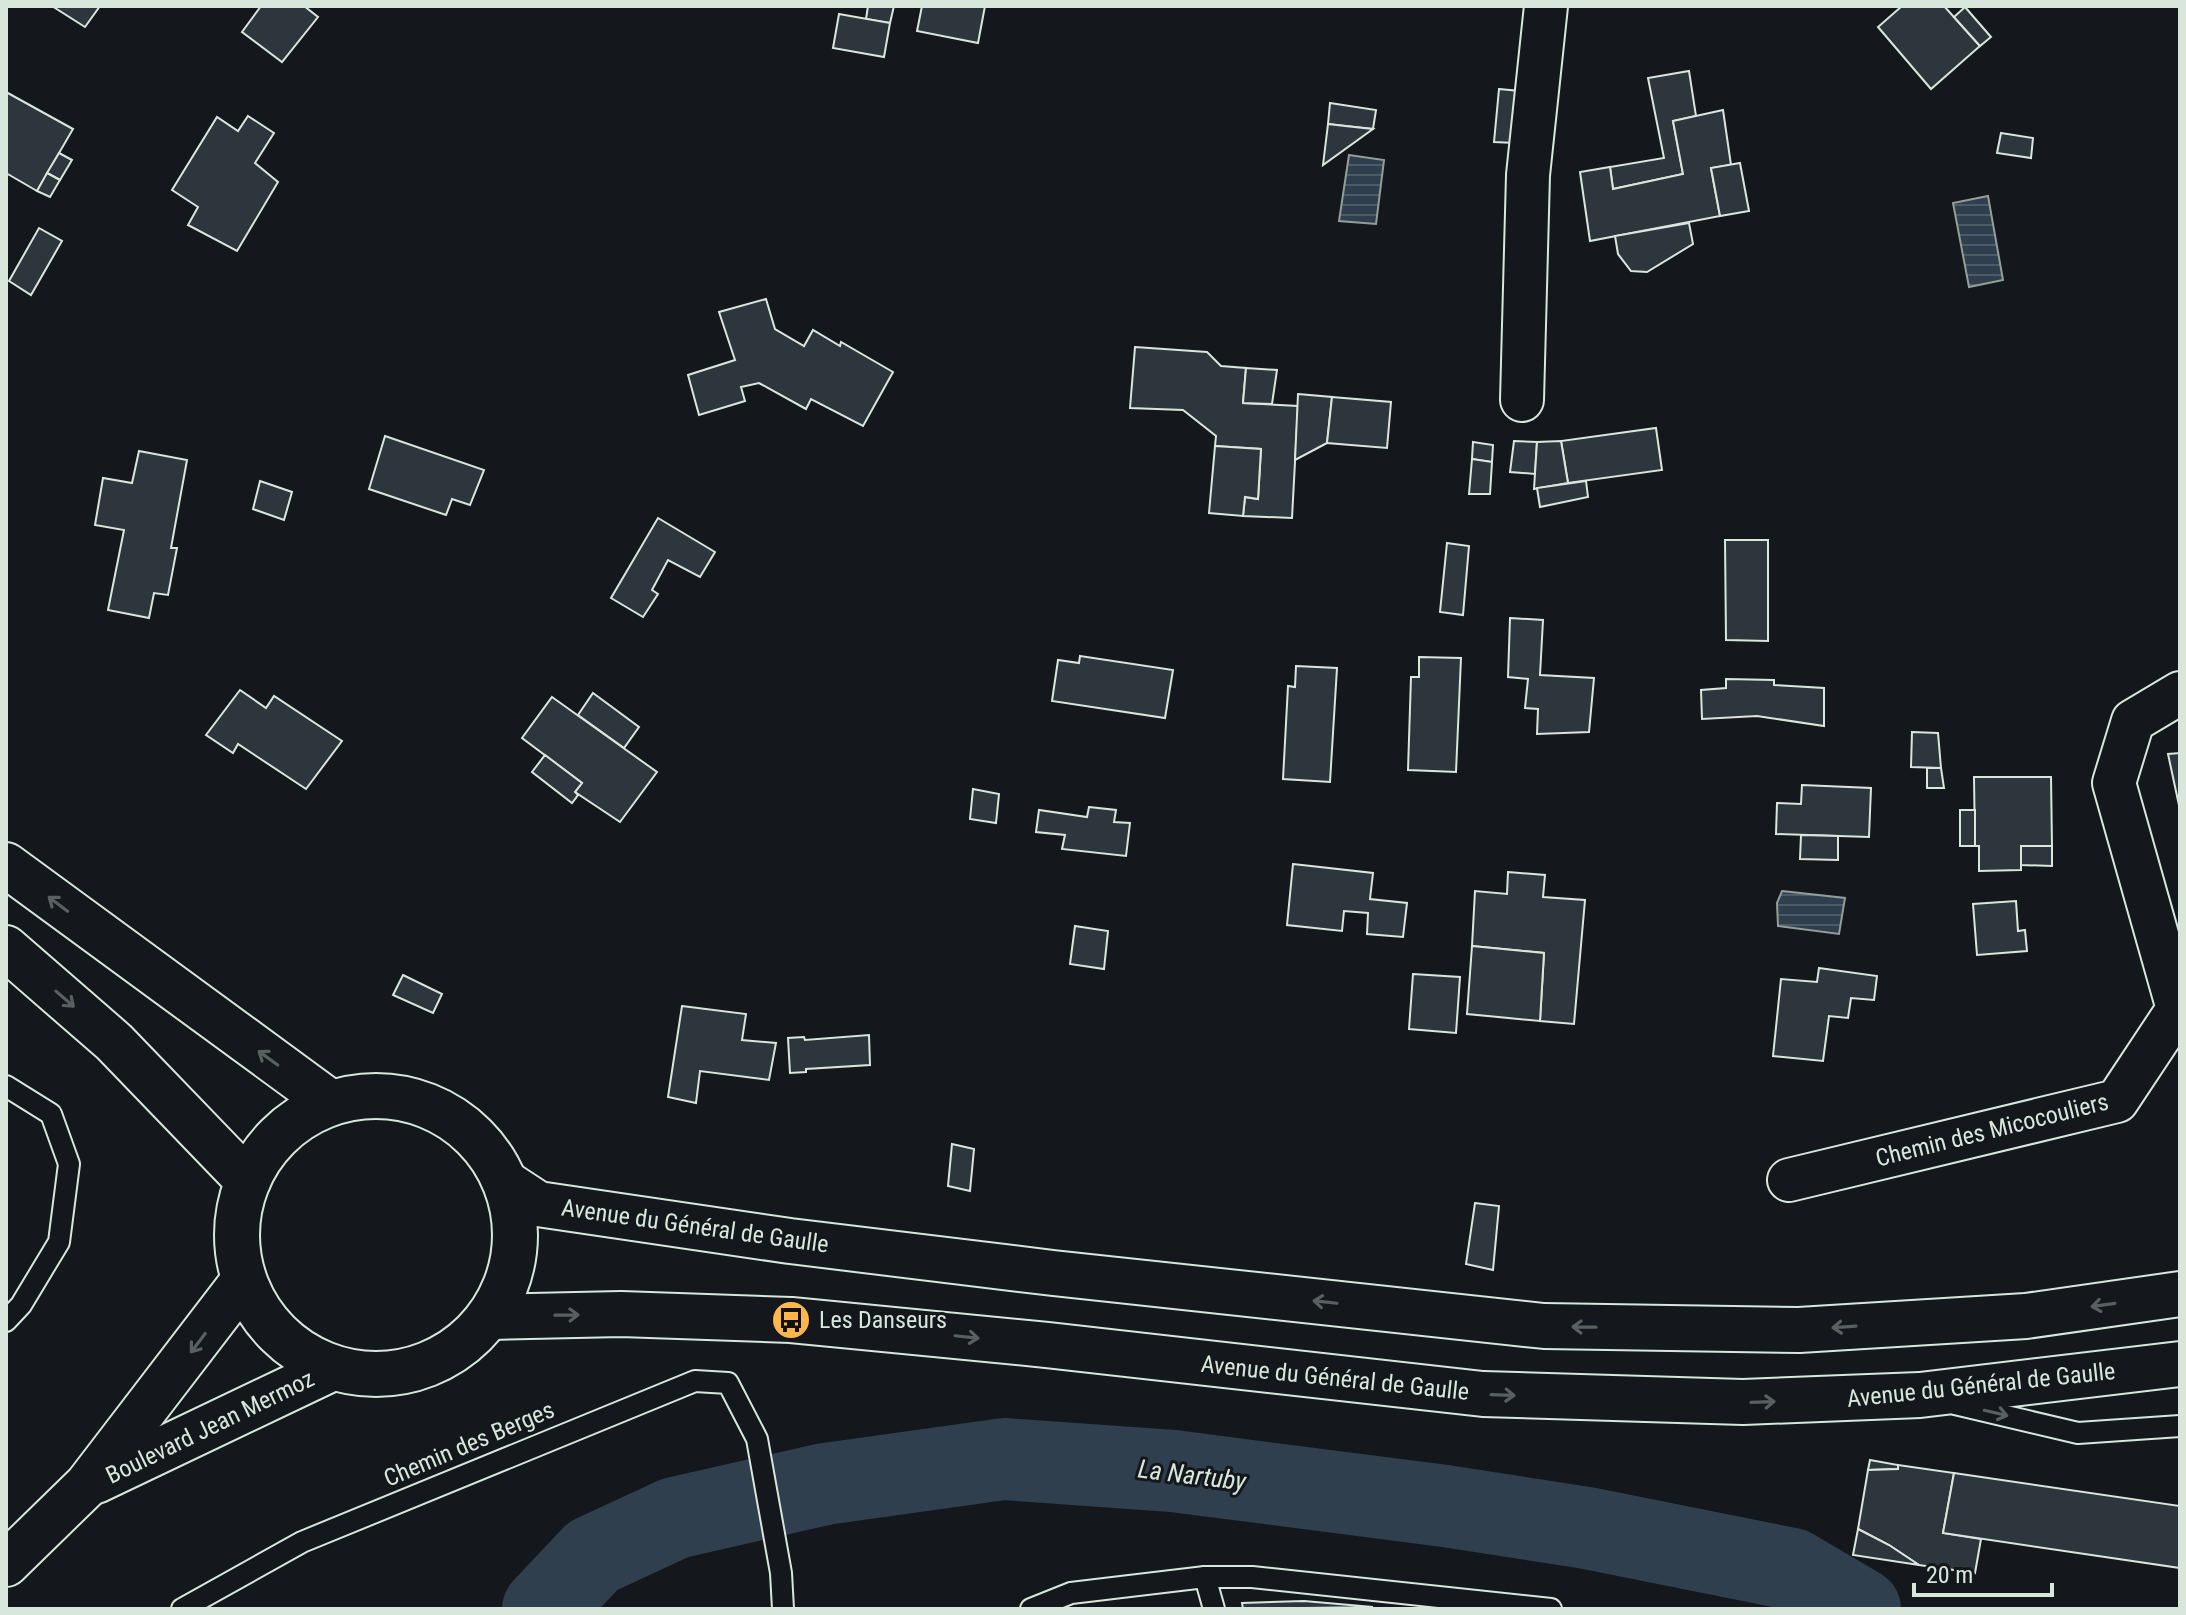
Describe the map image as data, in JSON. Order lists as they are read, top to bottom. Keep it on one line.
{"streets":{"main road":["Avenue du Général de Gaulle","Boulevard Jean Mermoz"],"street":["Chemin des Micocouliers"],"lane":["Chemin des Berges"]},"crossings":[["Avenue du Général de Gaulle","Boulevard Jean Mermoz"]],"one_way":["Boulevard Jean Mermoz"],"water":["La Nartuby"],"places":{"bus stop":["Les Danseurs"]},"scale_bar":"20 m"}
